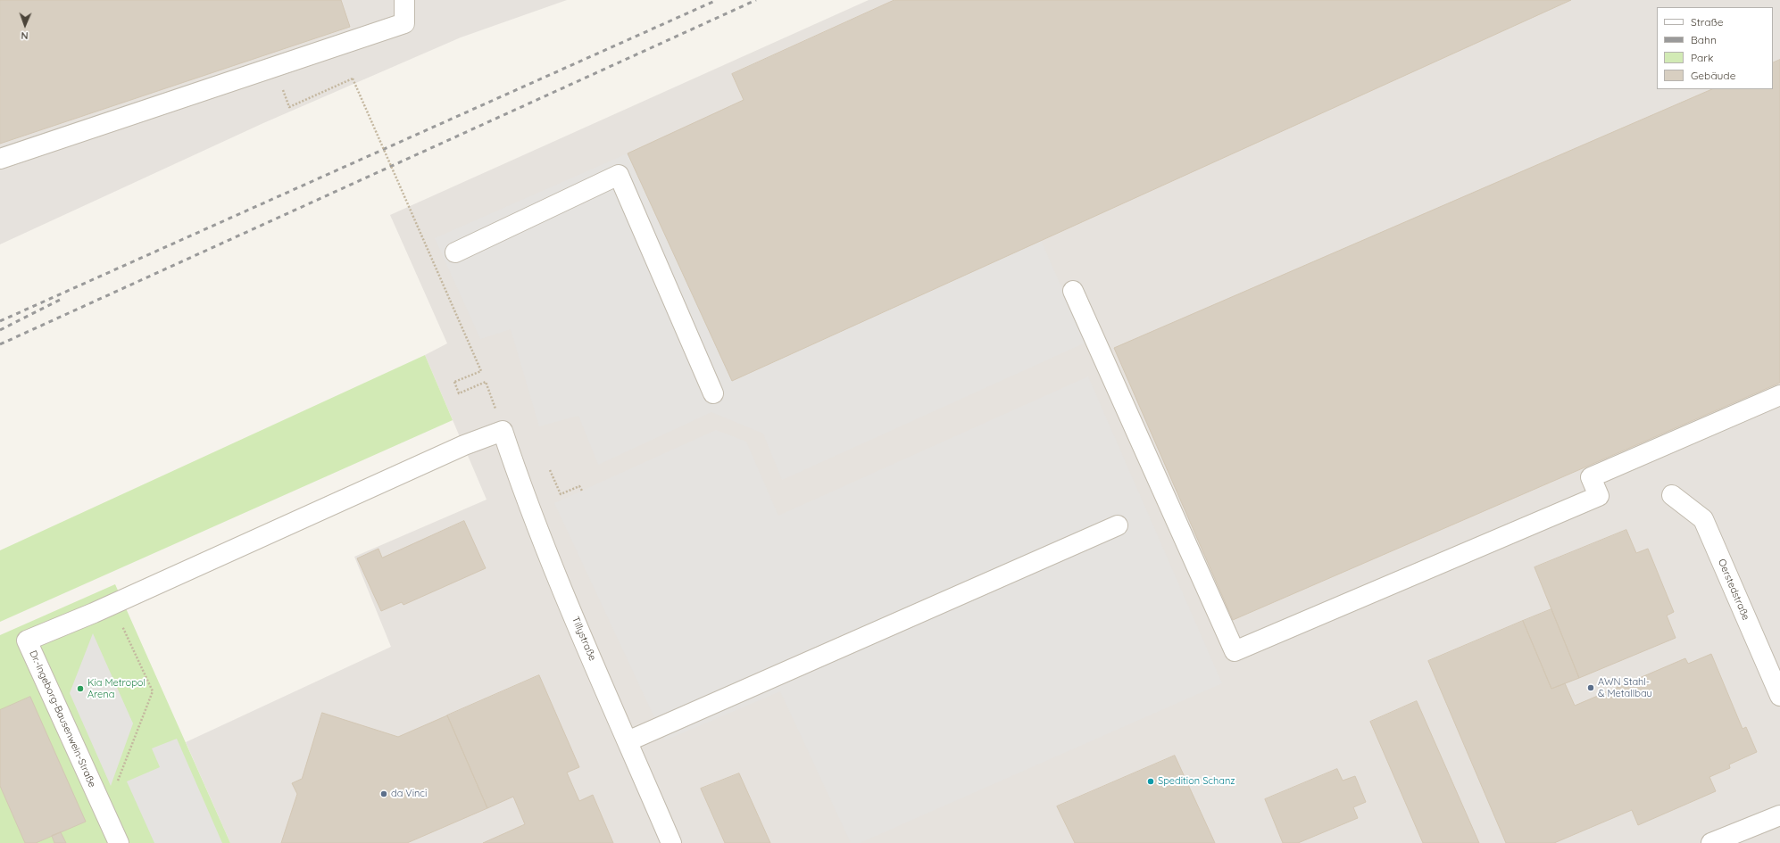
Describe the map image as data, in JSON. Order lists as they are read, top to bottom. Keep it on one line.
{"streets":{"street":["Oerstedstraße","Tillystraße","Dr.-Ingeborg-Bausenwein-Straße"]},"crossings":[["Tillystraße","Dr.-Ingeborg-Bausenwein-Straße"]],"places":["AWN Stahl- & Metallbau","Kia Metropol Arena","Spedition Schanz","da Vinci"],"legend":["Straße","Bahn","Park","Gebäude"],"north":"bottom"}
